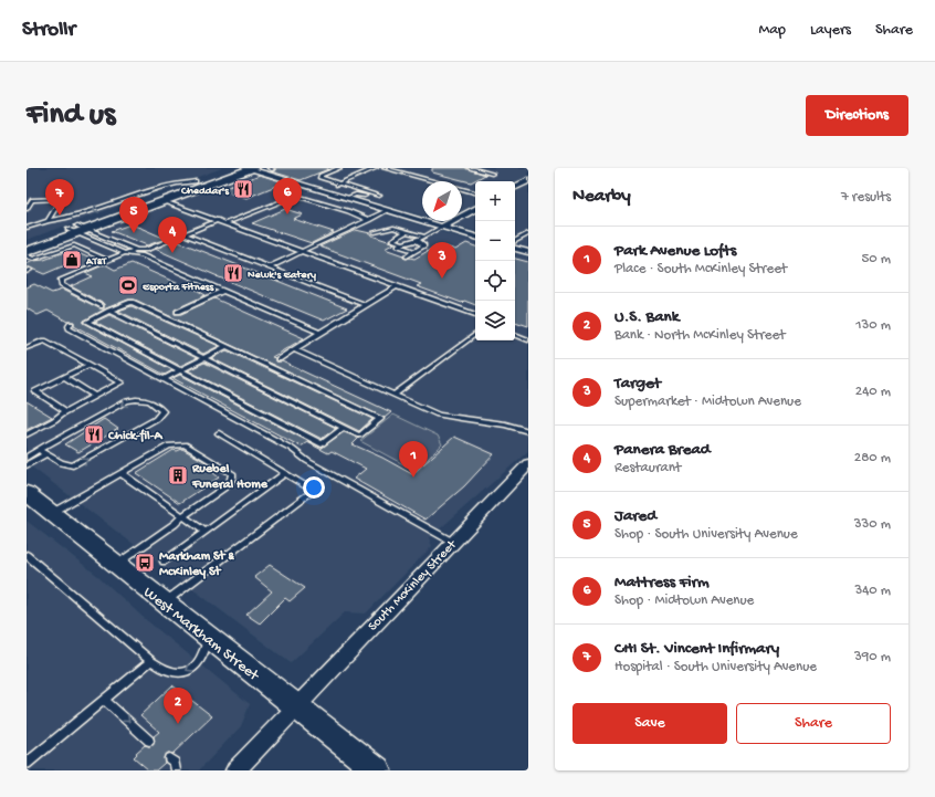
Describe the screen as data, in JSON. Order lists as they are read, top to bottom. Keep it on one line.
{"streets":{"main road":["West Markham Street"],"street":["South McKinley Street"]},"crossings":[["South McKinley Street","West Markham Street"]],"places":{"restaurant":["Cheddar's","Newk's Eatery","Chick-fil-A"],"shop":["AT&T"],"sports":["Esporta Fitness"],"building":["Ruebel Funeral Home"],"bus stop":["Markham St & McKinley St"]},"north":"bottom left","page":{"header":"Strollr","nav":["Map","Layers","Share"],"buttons":["Directions",["Save","Share"]],"title":"Find us","heading":["Nearby","7 results"],"pins":["6","7","5","4","3","1","2"],"map_buttons":["+","−"],"list":[{"mark":"1","name":"Park Avenue Lofts","note":"Place · South McKinley Street","value":"50 m"},{"mark":"2","name":"U.S. Bank","note":"Bank · North McKinley Street","value":"130 m"},{"mark":"3","name":"Target","note":"Supermarket · Midtown Avenue","value":"240 m"},{"mark":"4","name":"Panera Bread","note":"Restaurant","value":"280 m"},{"mark":"5","name":"Jared","note":"Shop · South University Avenue","value":"330 m"},{"mark":"6","name":"Mattress Firm","note":"Shop · Midtown Avenue","value":"340 m"},{"mark":"7","name":"CHI St. Vincent Infirmary","note":"Hospital · South University Avenue","value":"390 m"}]}}
